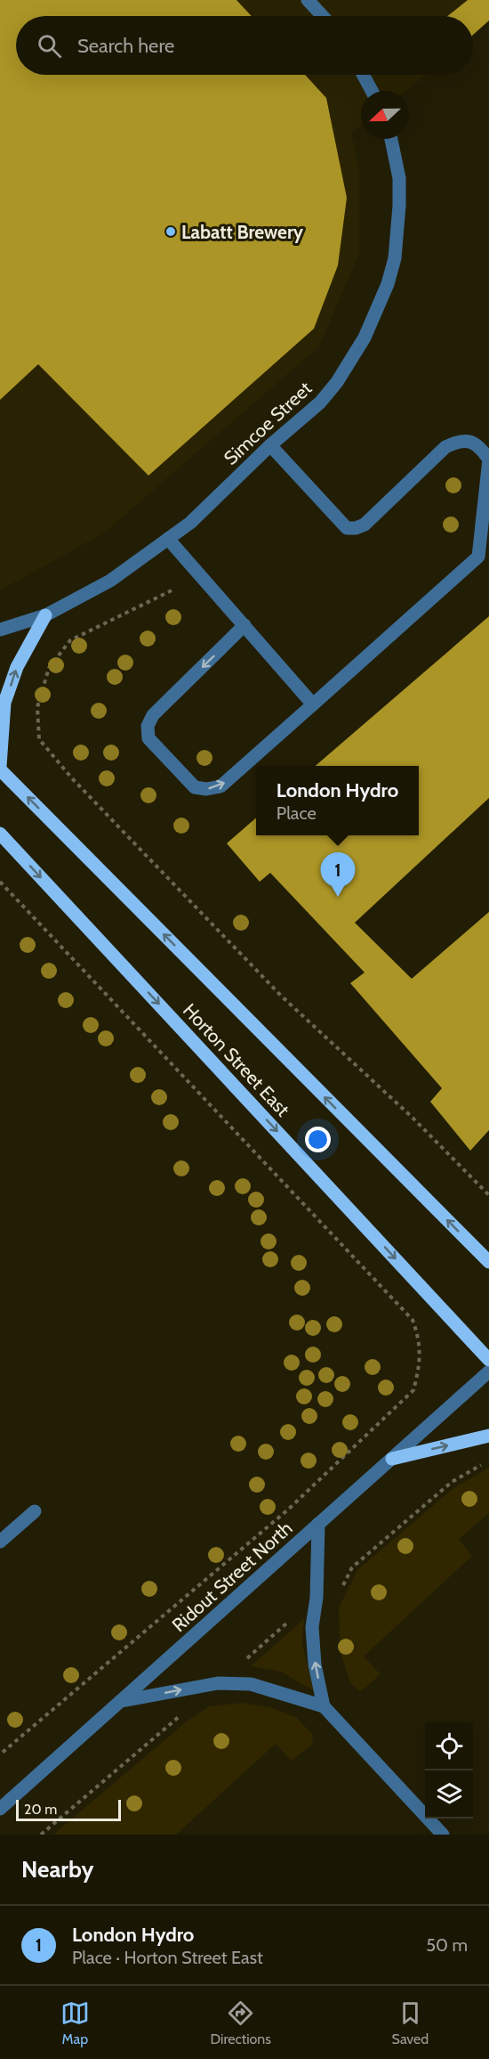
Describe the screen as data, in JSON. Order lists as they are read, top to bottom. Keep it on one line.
{"streets":{"main road":["Horton Street East"],"street":["Simcoe Street","Ridout Street North"]},"places":["Labatt Brewery"],"scale_bar":"20 m","north":"left","page":{"search":"Search here","popup":["London Hydro","Place"],"pins":"1","scale":"20 m","heading":"Nearby","list":[{"mark":"1","name":"London Hydro","note":"Place · Horton Street East","value":"50 m"}],"nav":["Map","Directions","Saved"]}}
